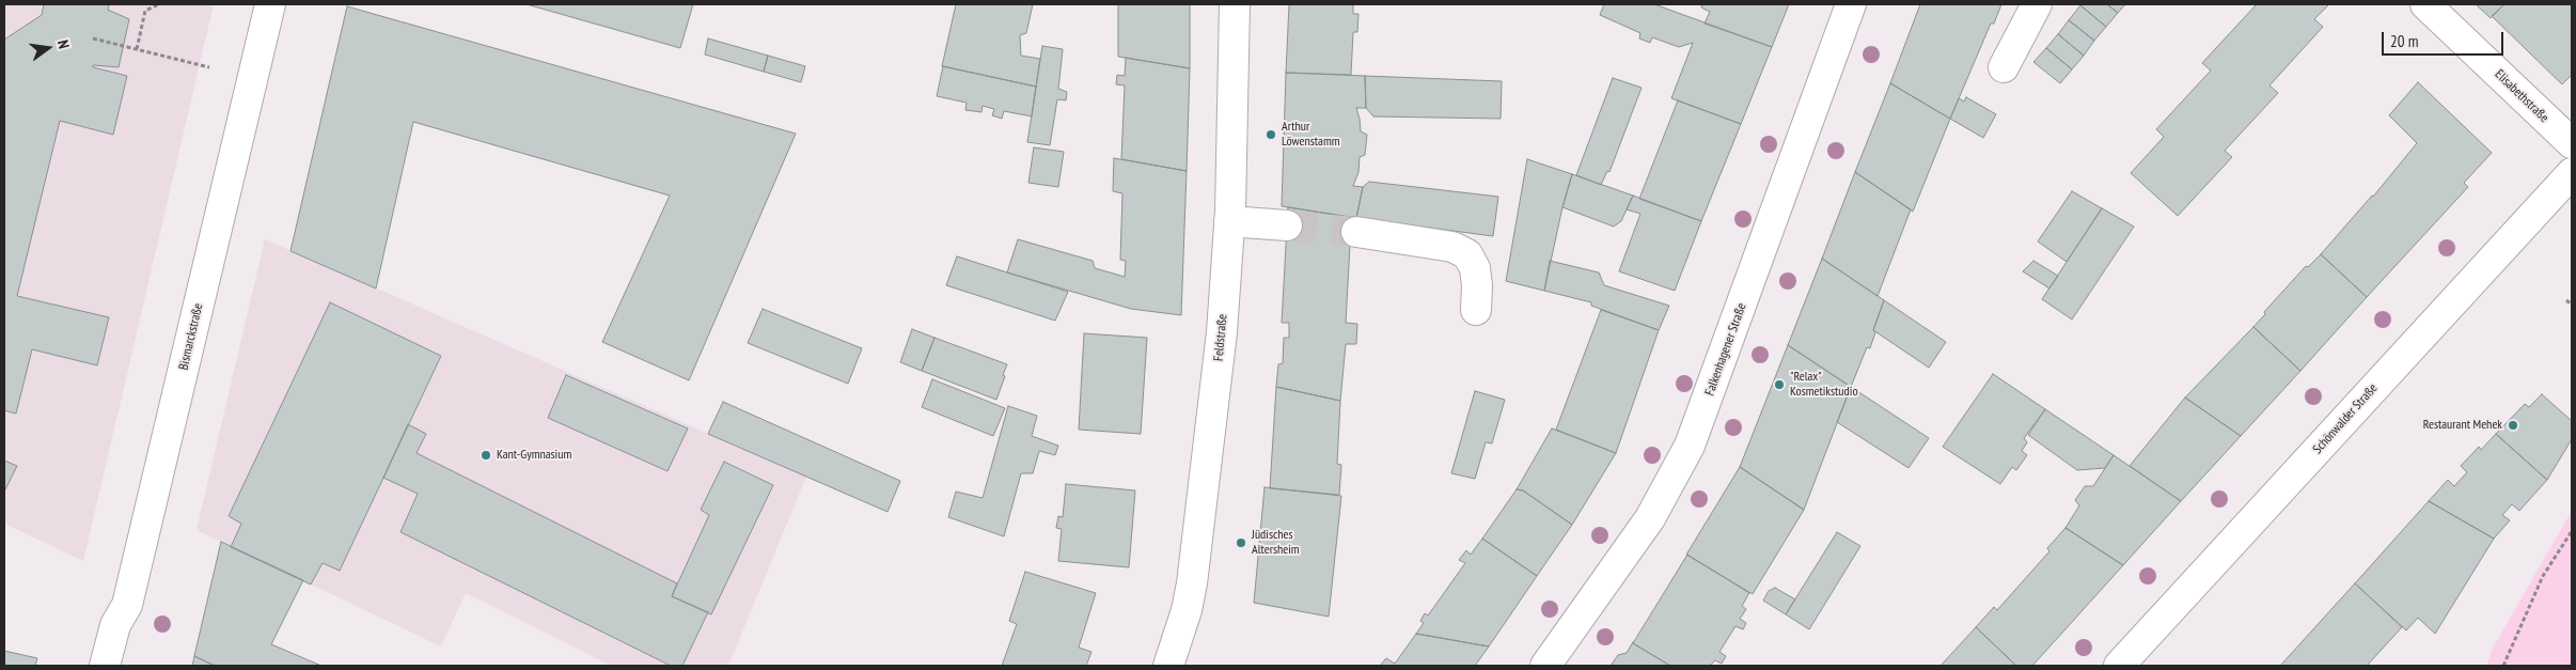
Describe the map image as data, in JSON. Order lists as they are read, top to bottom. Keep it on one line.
{"streets":{"street":["Elisabethstraße","Bismarckstraße","Feldstraße","Falkenhagener Straße","Schönwalder Straße"]},"places":["Arthur Löwenstamm","\"Relax\" Kosmetikstudio","Restaurant Mehek","Kant-Gymnasium","Jüdisches Altersheim"],"scale_bar":"20 m","north":"right"}
